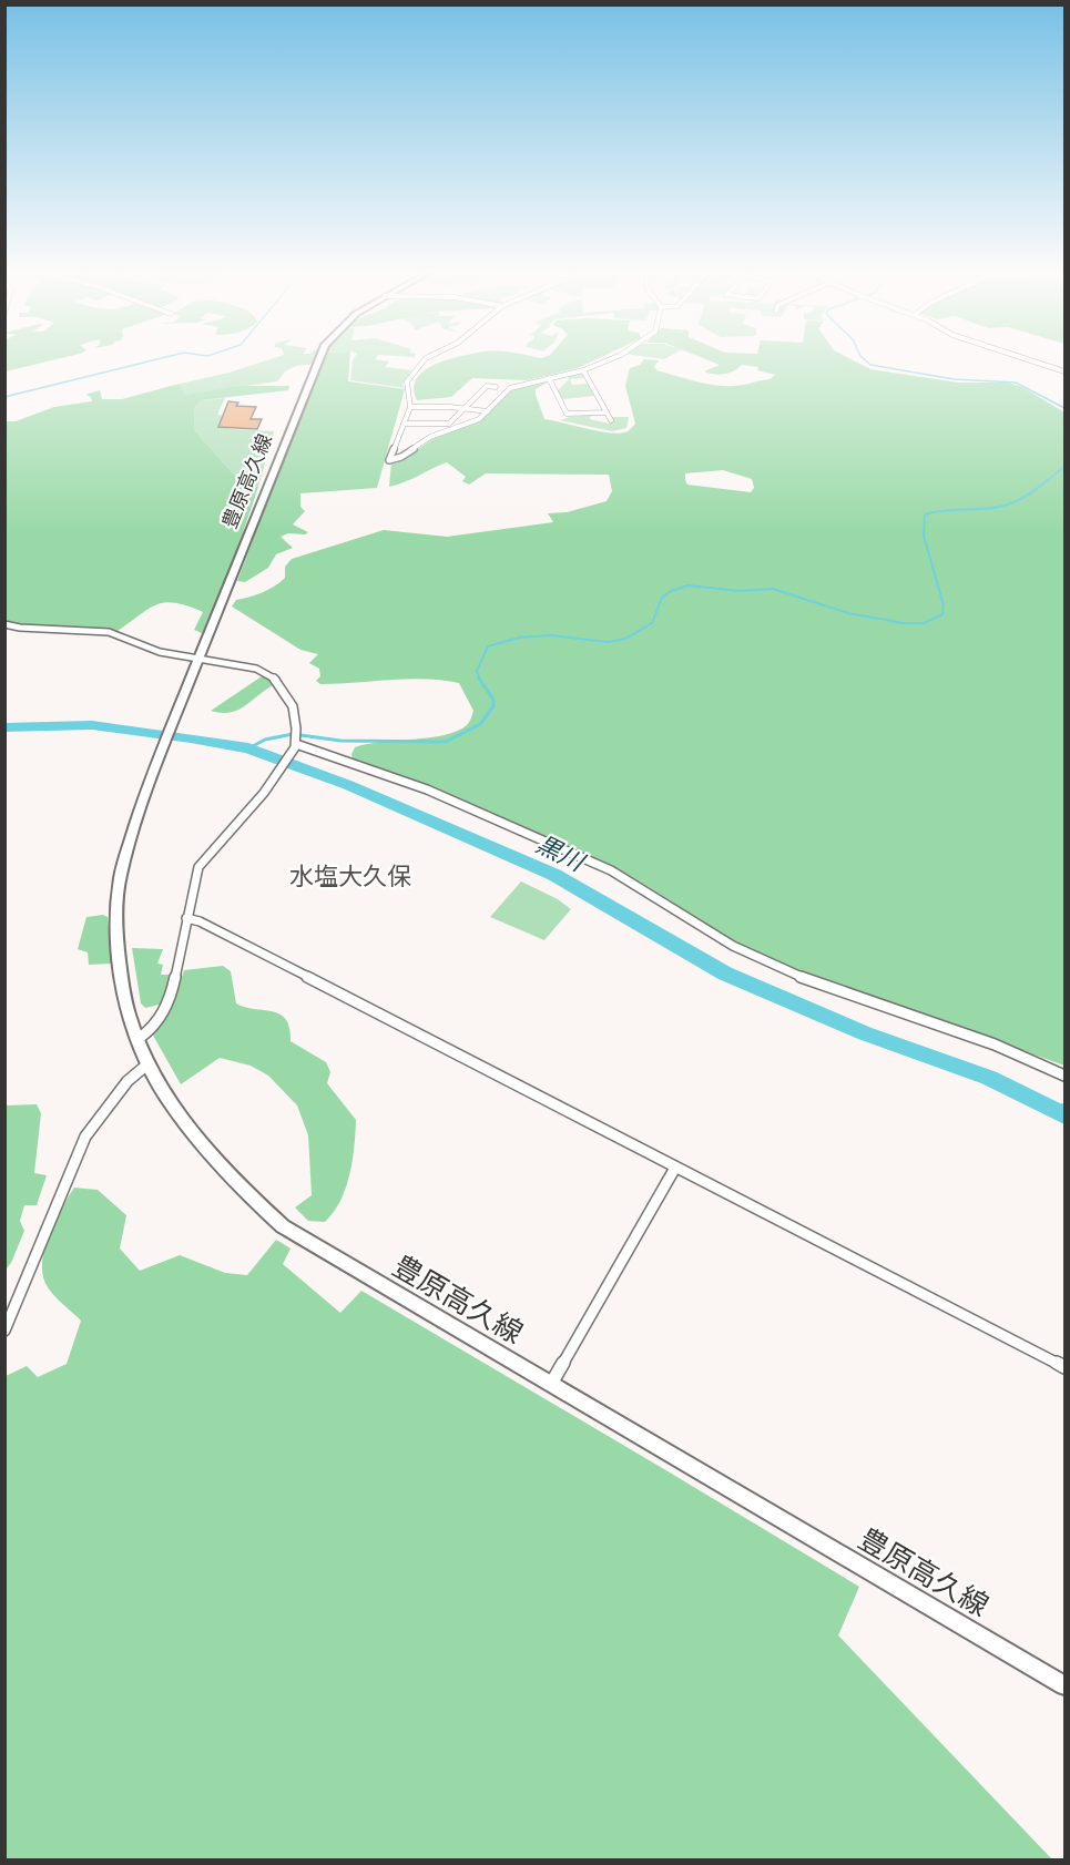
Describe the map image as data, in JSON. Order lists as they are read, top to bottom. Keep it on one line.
{"streets":{"main road":["豊原高久線"]},"districts":["水塩大久保"],"water":["黒川"]}
